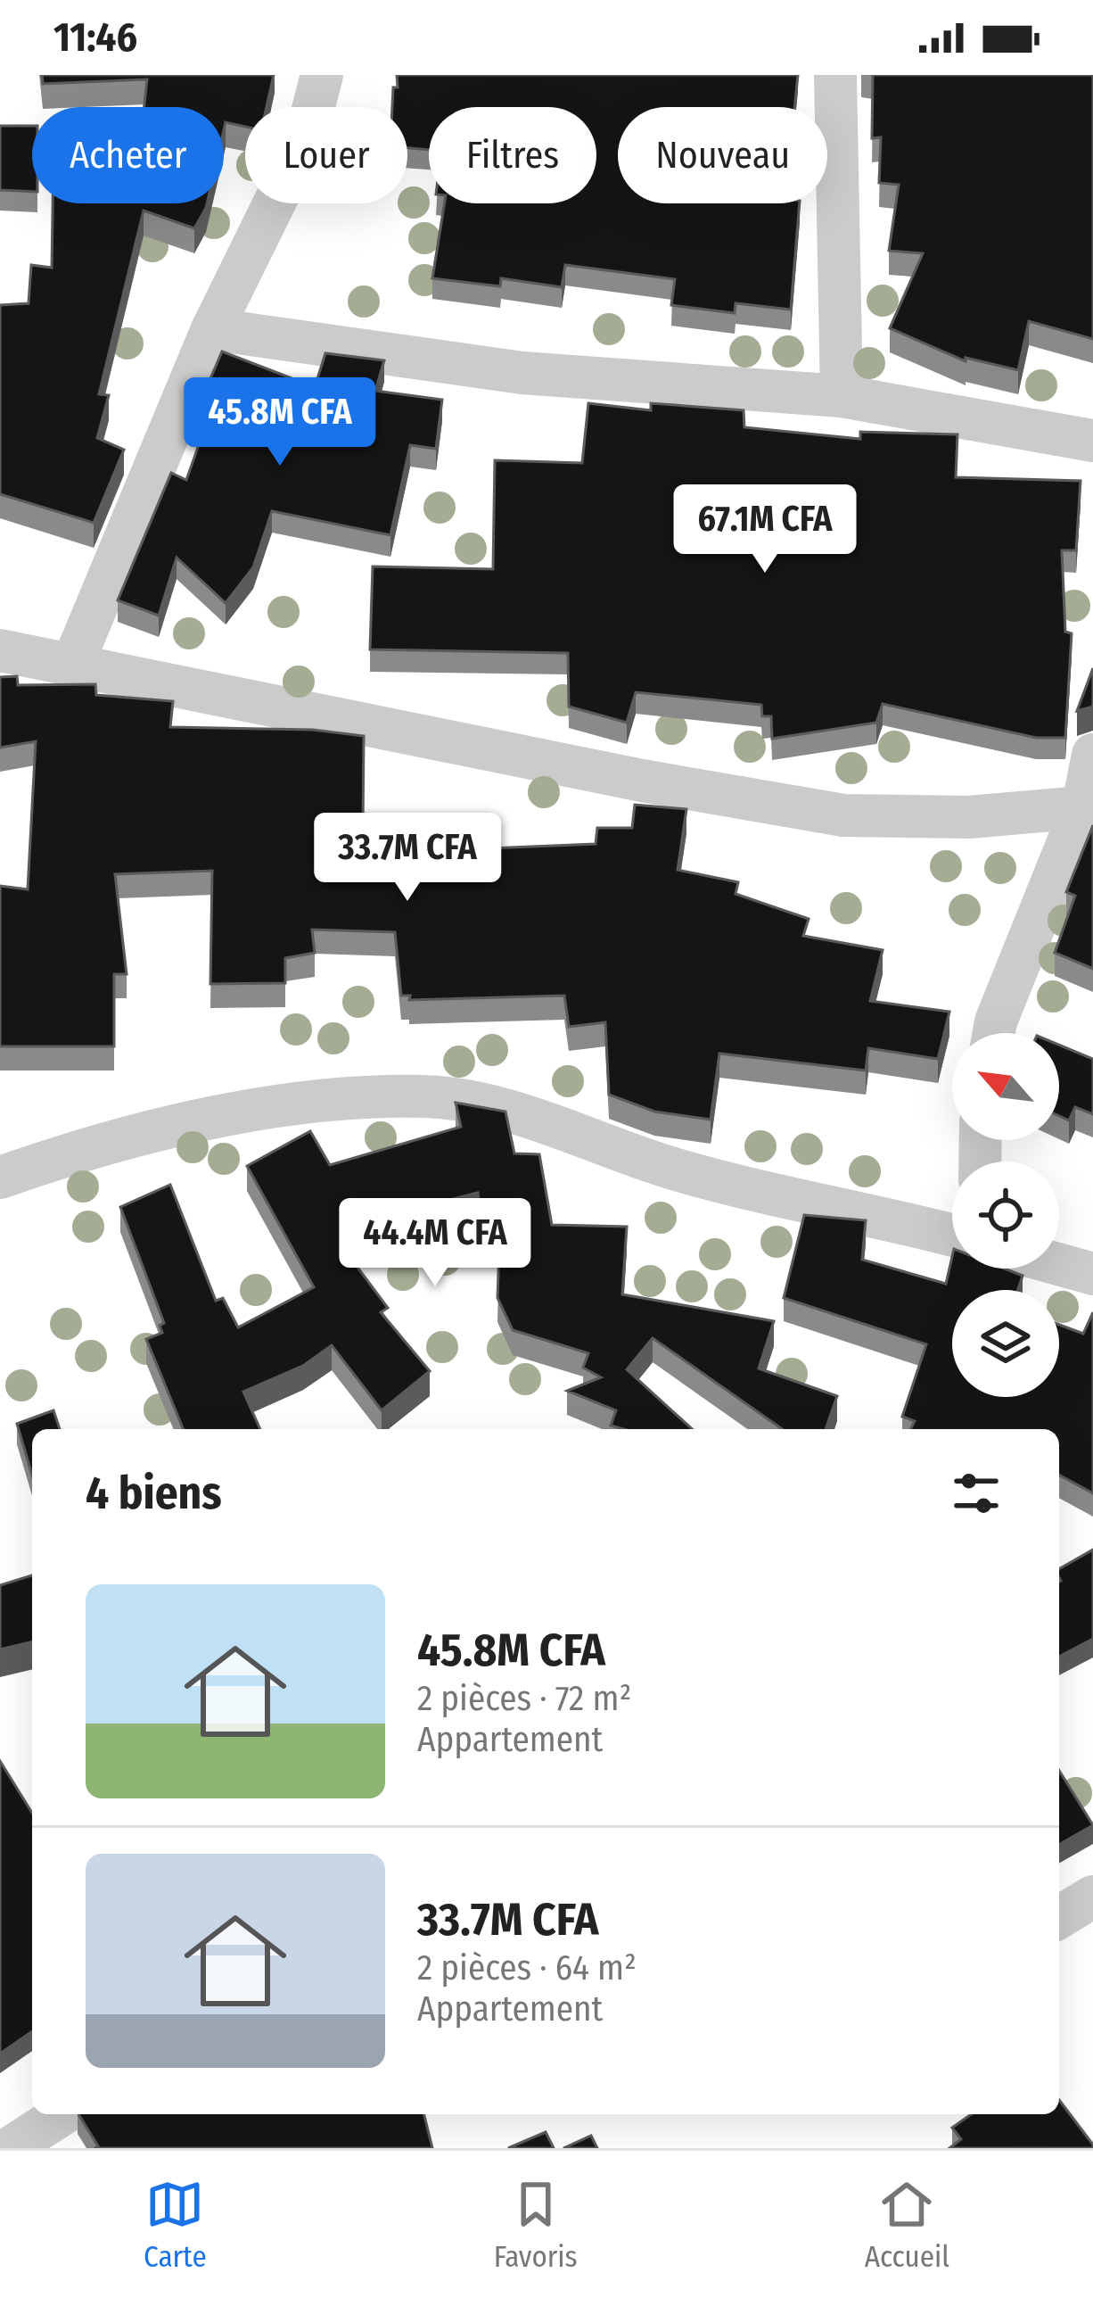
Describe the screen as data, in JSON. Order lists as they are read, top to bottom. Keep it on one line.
{"north":"top left","page":{"status":"11:46","chip":["Acheter","Louer","Filtres","Nouveau"],"price":["45.8M CFA","67.1M CFA","33.7M CFA","44.4M CFA"],"heading":"4 biens","list":[{"name":"45.8M CFA","note":"2 pièces · 72 m² · Appartement"},{"name":"33.7M CFA","note":"2 pièces · 64 m² · Appartement"}],"tabs":["Carte","Favoris","Accueil"]}}
